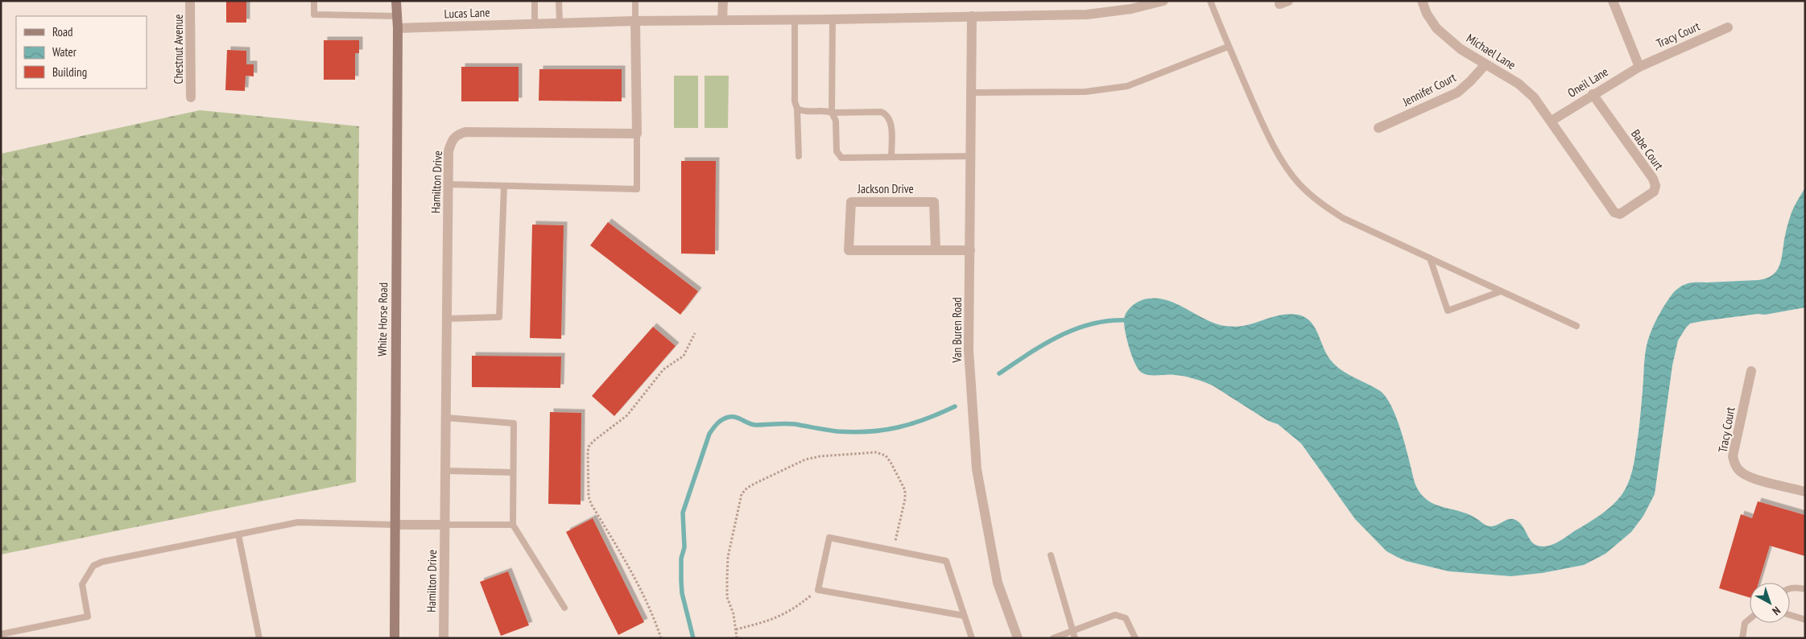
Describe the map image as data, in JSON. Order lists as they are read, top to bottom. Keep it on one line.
{"streets":{"main road":["White Horse Road"],"street":["Lucas Lane","Tracy Court","Chestnut Avenue","Michael Lane","Oneil Lane","Jennifer Court","Babe Court","Hamilton Drive","Jackson Drive","Van Buren Road"]},"crossings":[["Lucas Lane","White Horse Road"],["Lucas Lane","Van Buren Road"],["Tracy Court","Oneil Lane"],["Michael Lane","Oneil Lane"],["Michael Lane","Jennifer Court"],["Michael Lane","Babe Court"],["Oneil Lane","Babe Court"],["Jackson Drive","Van Buren Road"]],"legend":["Road","Water","Building"],"north":"bottom right"}
